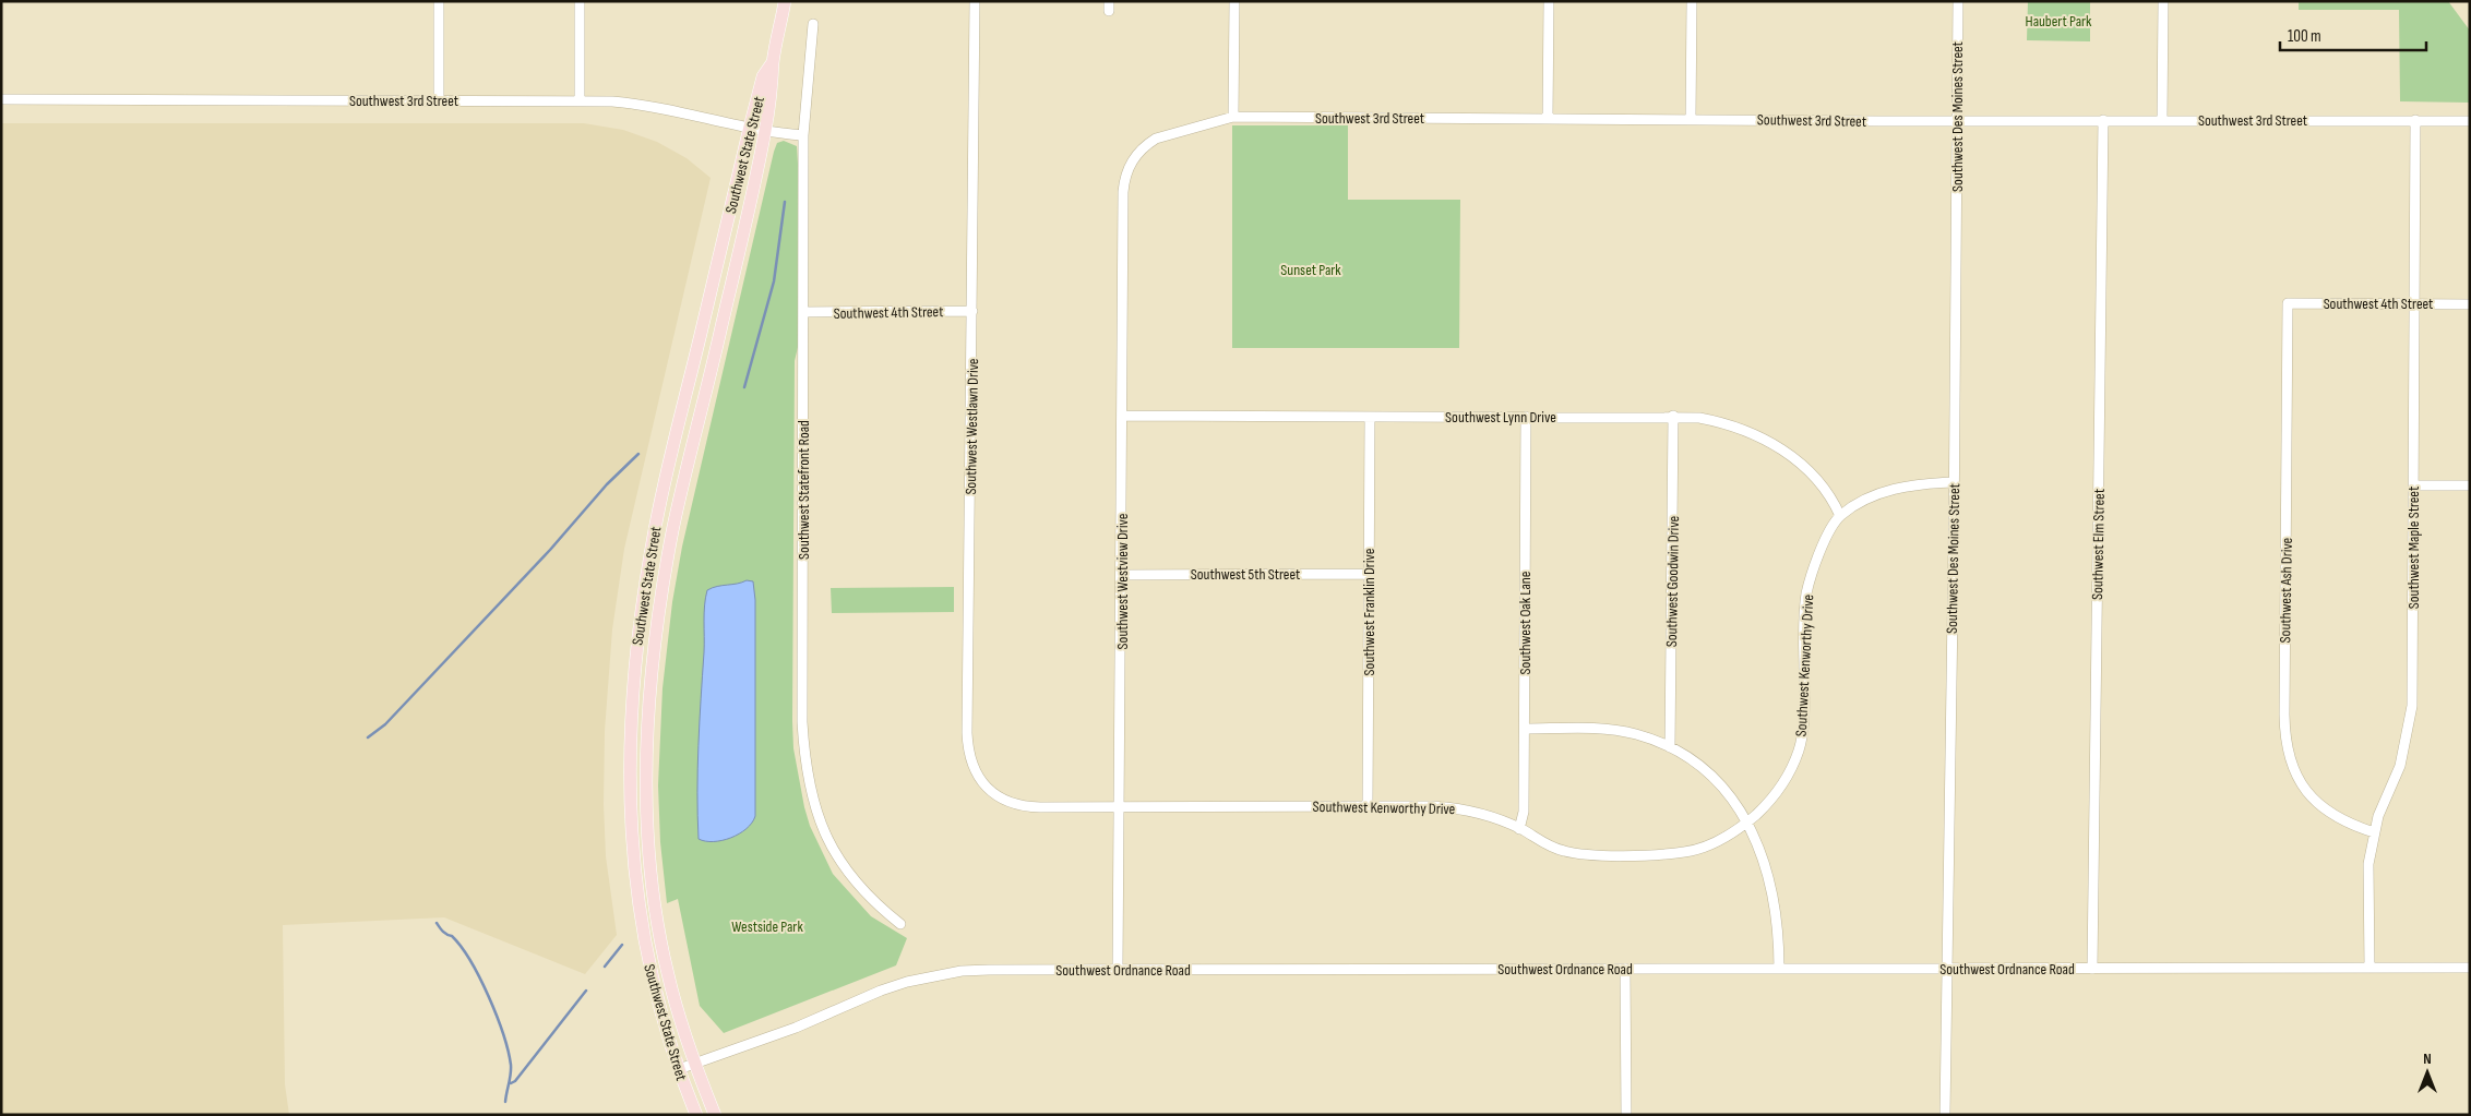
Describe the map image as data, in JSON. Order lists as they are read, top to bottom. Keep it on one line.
{"streets":{"main road":["Southwest State Street"],"street":["Southwest 3rd Street","Southwest Des Moines Street","Southwest 4th Street","Southwest Lynn Drive","Southwest Westlawn Drive","Southwest Statefront Road","Southwest Elm Street","Southwest Maple Street","Southwest 5th Street","Southwest Westview Drive","Southwest Goodwin Drive","Southwest Ash Drive","Southwest Franklin Drive","Southwest Oak Lane","Southwest Kenworthy Drive","Southwest Ordnance Road"]},"crossings":[["Southwest 3rd Street","Southwest Des Moines Street"],["Southwest 3rd Street","Southwest State Street"],["Southwest 3rd Street","Southwest Statefront Road"],["Southwest 3rd Street","Southwest Elm Street"],["Southwest 3rd Street","Southwest Maple Street"],["Southwest 3rd Street","Southwest Westview Drive"],["Southwest Des Moines Street","Southwest Kenworthy Drive"],["Southwest Des Moines Street","Southwest Ordnance Road"],["Southwest State Street","Southwest Ordnance Road"],["Southwest 4th Street","Southwest Westlawn Drive"],["Southwest 4th Street","Southwest Statefront Road"],["Southwest 4th Street","Southwest Maple Street"],["Southwest 4th Street","Southwest Ash Drive"],["Southwest Lynn Drive","Southwest Westview Drive"],["Southwest Lynn Drive","Southwest Goodwin Drive"],["Southwest Lynn Drive","Southwest Franklin Drive"],["Southwest Lynn Drive","Southwest Oak Lane"],["Southwest Lynn Drive","Southwest Kenworthy Drive"],["Southwest Westlawn Drive","Southwest Kenworthy Drive"],["Southwest Elm Street","Southwest Ordnance Road"],["Southwest Maple Street","Southwest Ash Drive"],["Southwest Maple Street","Southwest Ordnance Road"],["Southwest 5th Street","Southwest Westview Drive"],["Southwest 5th Street","Southwest Franklin Drive"],["Southwest Westview Drive","Southwest Kenworthy Drive"],["Southwest Westview Drive","Southwest Ordnance Road"],["Southwest Franklin Drive","Southwest Kenworthy Drive"],["Southwest Oak Lane","Southwest Kenworthy Drive"]],"parks":["Haubert Park","Sunset Park","Westside Park"],"scale_bar":"100 m","north":"top"}
